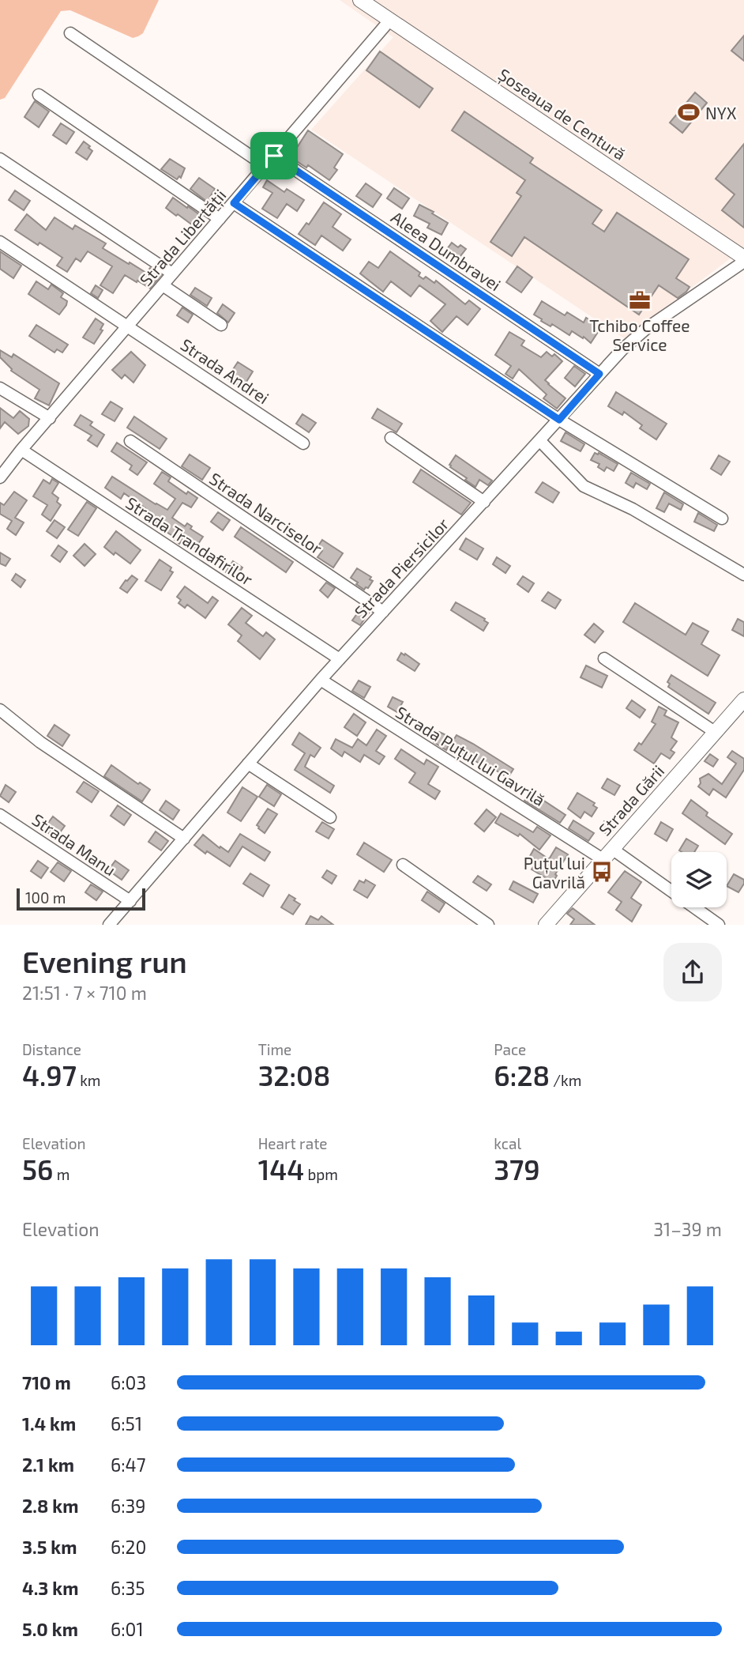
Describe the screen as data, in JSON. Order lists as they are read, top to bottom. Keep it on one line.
{"streets":{"main road":["Șoseaua de Centură","Strada Gării"],"street":["Strada Libertății","Aleea Dumbravei","Strada Andrei","Strada Narciselor","Strada Trandafirilor","Strada Piersicilor","Strada Puțul lui Gavrilă","Strada Manu"]},"crossings":[["Șoseaua de Centură","Strada Libertății"],["Șoseaua de Centură","Strada Piersicilor"],["Strada Libertății","Aleea Dumbravei"],["Strada Libertății","Strada Andrei"],["Strada Libertății","Strada Trandafirilor"],["Aleea Dumbravei","Strada Piersicilor"],["Strada Narciselor","Strada Piersicilor"],["Strada Trandafirilor","Strada Piersicilor"],["Strada Piersicilor","Strada Puțul lui Gavrilă"],["Strada Piersicilor","Strada Manu"],["Strada Puțul lui Gavrilă","Strada Gării"]],"places":{"sports":["NYX"],"office":["Tchibo Coffee Service"],"bus stop":["Puțul lui Gavrilă"]},"scale_bar":"100 m","page":{"scale":"100 m","heading":["Evening run","21:51 · 7 × 710 m"],"stats":[["Distance","4.97 km"],["Time","32:08"],["Pace","6:28 /km"],["Elevation","56 m"],["Heart rate","144 bpm"],["kcal","379"]],"chart":["Elevation","31–39 m"],"list":[{"name":"710 m","note":"6:03"},{"name":"1.4 km","note":"6:51"},{"name":"2.1 km","note":"6:47"},{"name":"2.8 km","note":"6:39"},{"name":"3.5 km","note":"6:20"},{"name":"4.3 km","note":"6:35"},{"name":"5.0 km","note":"6:01"}]}}
